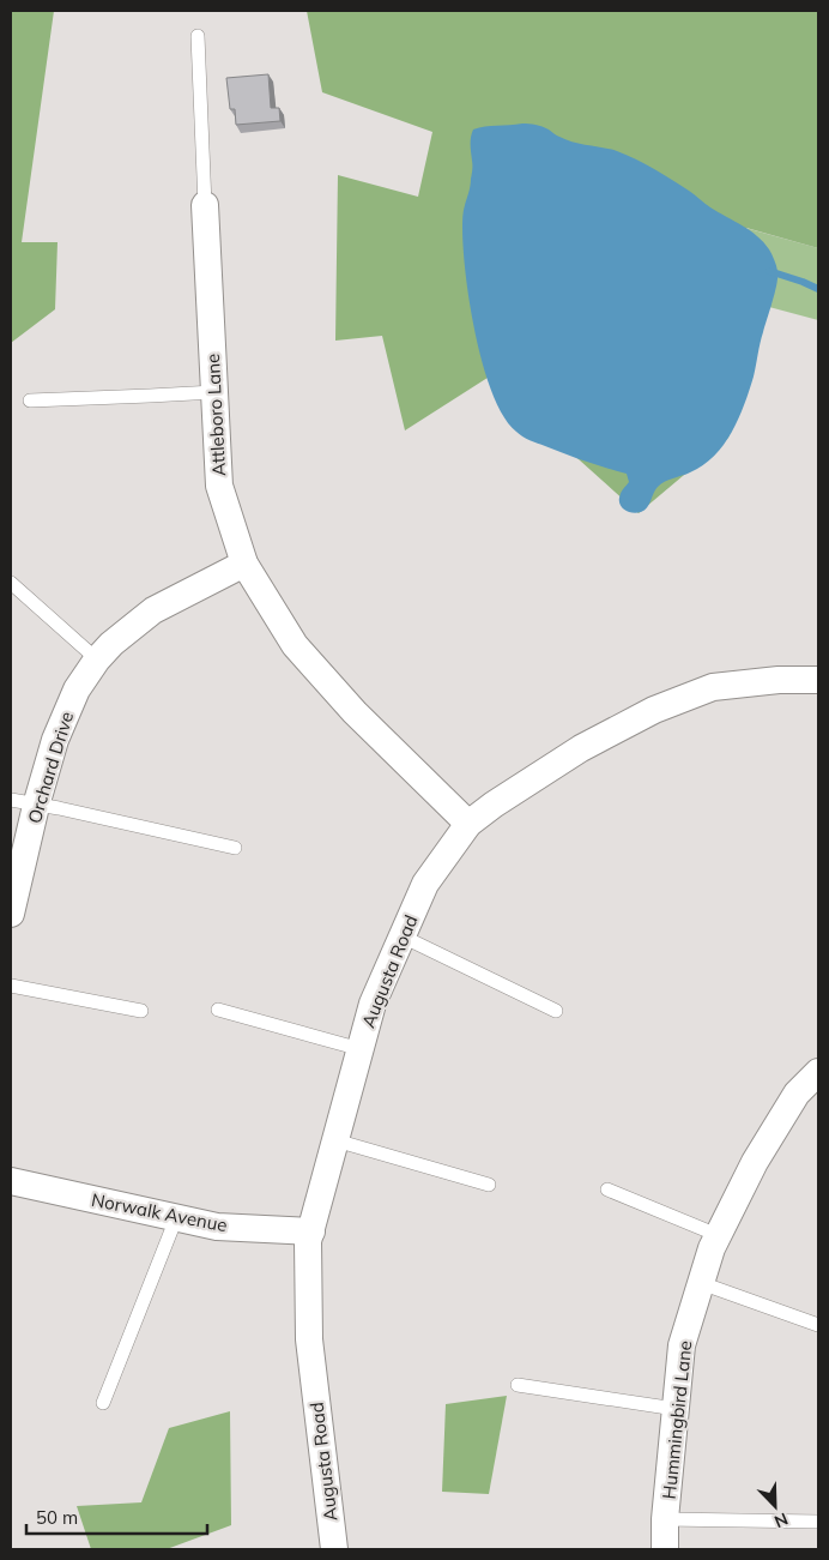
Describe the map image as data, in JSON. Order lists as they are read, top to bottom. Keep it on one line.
{"streets":{"street":["Attleboro Lane","Orchard Drive","Augusta Road","Norwalk Avenue","Hummingbird Lane"]},"crossings":[["Attleboro Lane","Orchard Drive"],["Attleboro Lane","Augusta Road"],["Augusta Road","Norwalk Avenue"]],"scale_bar":"50 m","north":"bottom right"}
